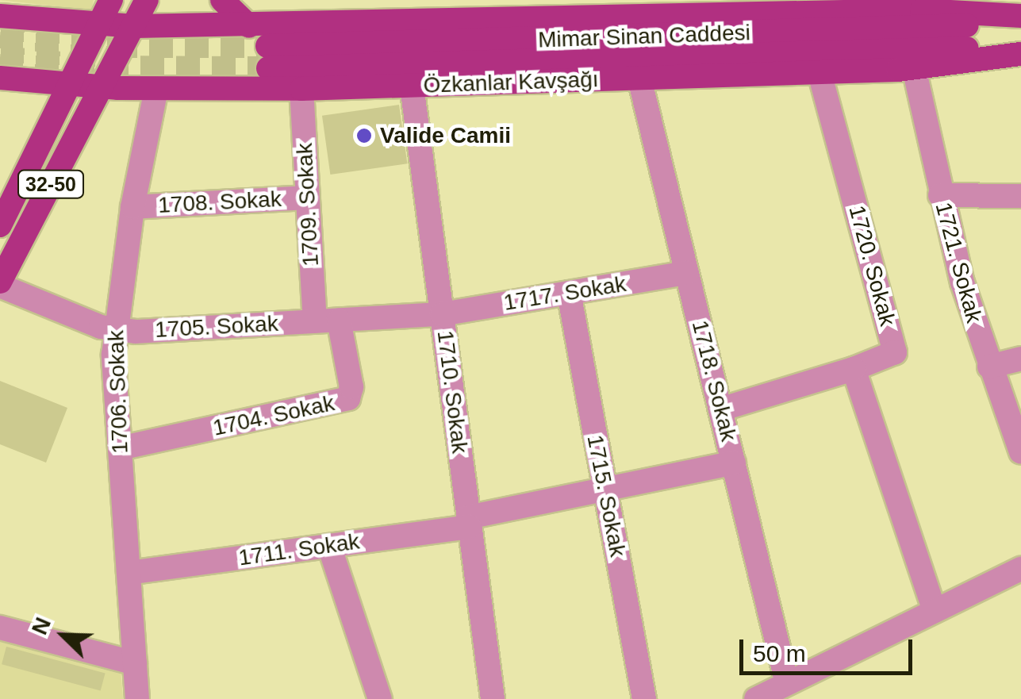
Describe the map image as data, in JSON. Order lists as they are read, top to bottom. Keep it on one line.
{"streets":{"main road":["Mimar Sinan Caddesi","Özkanlar Kavşağı","32-50"],"street":["1708. Sokak","1709. Sokak","1721. Sokak","1720. Sokak","1717. Sokak","1705. Sokak","1718. Sokak","1706. Sokak","1710. Sokak","1704. Sokak","1715. Sokak","1711. Sokak"]},"crossings":[["Özkanlar Kavşağı","32-50"],["Özkanlar Kavşağı","1709. Sokak"],["Özkanlar Kavşağı","1721. Sokak"],["Özkanlar Kavşağı","1720. Sokak"],["Özkanlar Kavşağı","1718. Sokak"],["Özkanlar Kavşağı","1706. Sokak"],["Özkanlar Kavşağı","1710. Sokak"],["32-50","1705. Sokak"],["1708. Sokak","1709. Sokak"],["1708. Sokak","1706. Sokak"],["1709. Sokak","1705. Sokak"],["1717. Sokak","1705. Sokak"],["1717. Sokak","1718. Sokak"],["1717. Sokak","1710. Sokak"],["1717. Sokak","1715. Sokak"],["1705. Sokak","1706. Sokak"],["1705. Sokak","1710. Sokak"],["1705. Sokak","1704. Sokak"],["1718. Sokak","1711. Sokak"],["1706. Sokak","1704. Sokak"],["1706. Sokak","1711. Sokak"],["1710. Sokak","1711. Sokak"],["1715. Sokak","1711. Sokak"]],"places":["Valide Camii"],"scale_bar":"50 m","north":"top left"}
